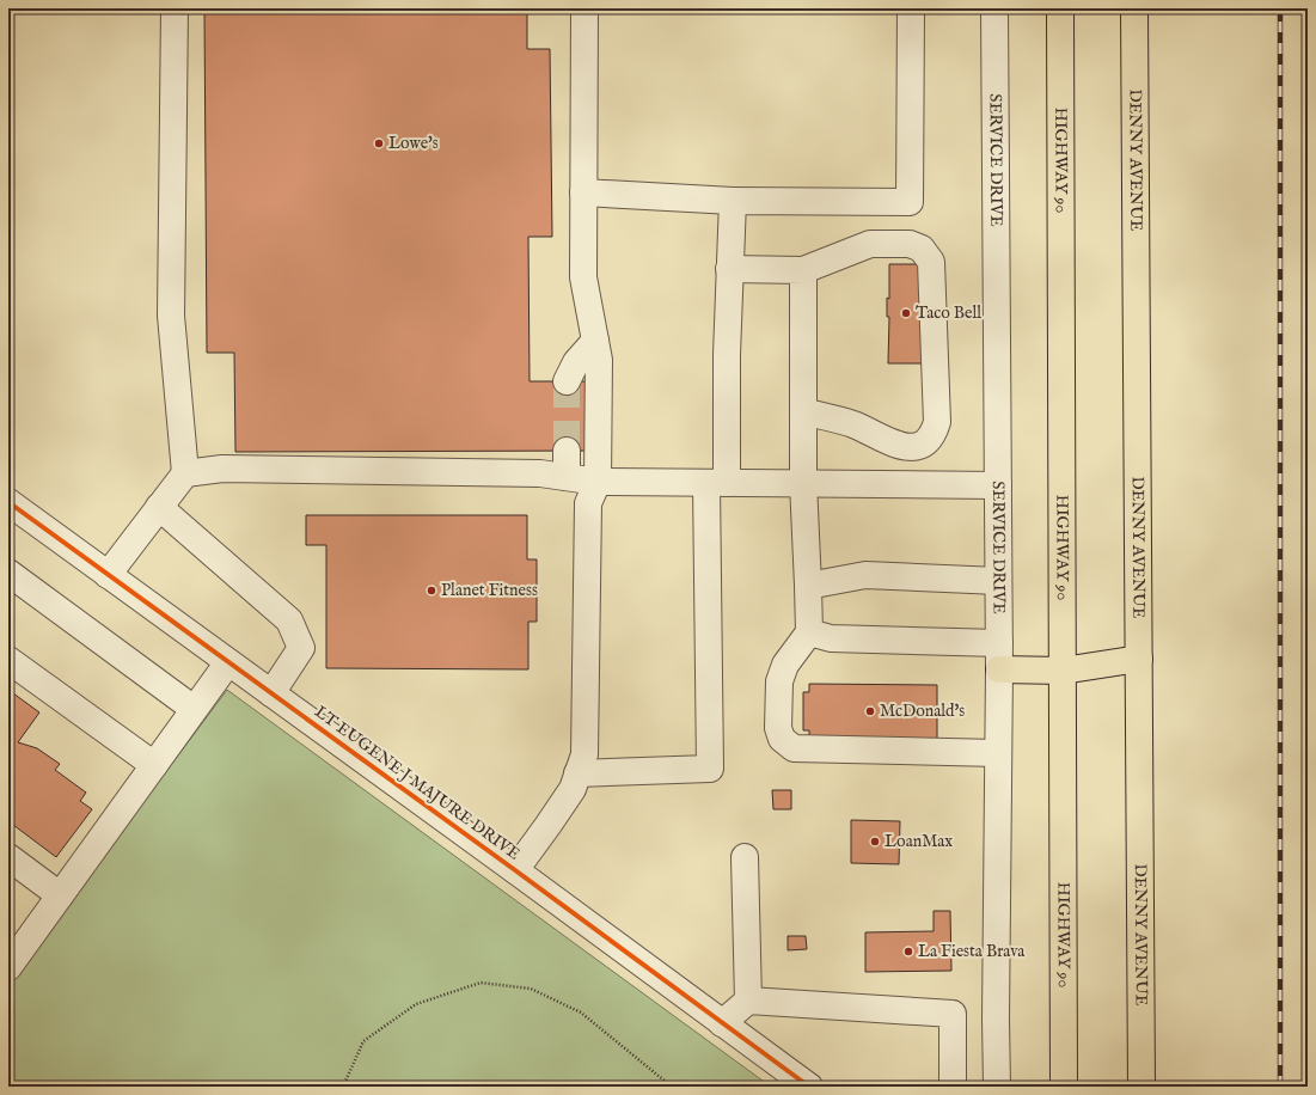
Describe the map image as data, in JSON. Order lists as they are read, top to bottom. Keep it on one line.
{"streets":{"main road":["HIGHWAY 90","DENNY AVENUE"],"street":["SERVICE DRIVE","LT EUGENE J MAJURE DRIVE"]},"places":["Lowe's","Taco Bell","Planet Fitness","McDonald's","LoanMax","La Fiesta Brava"]}
